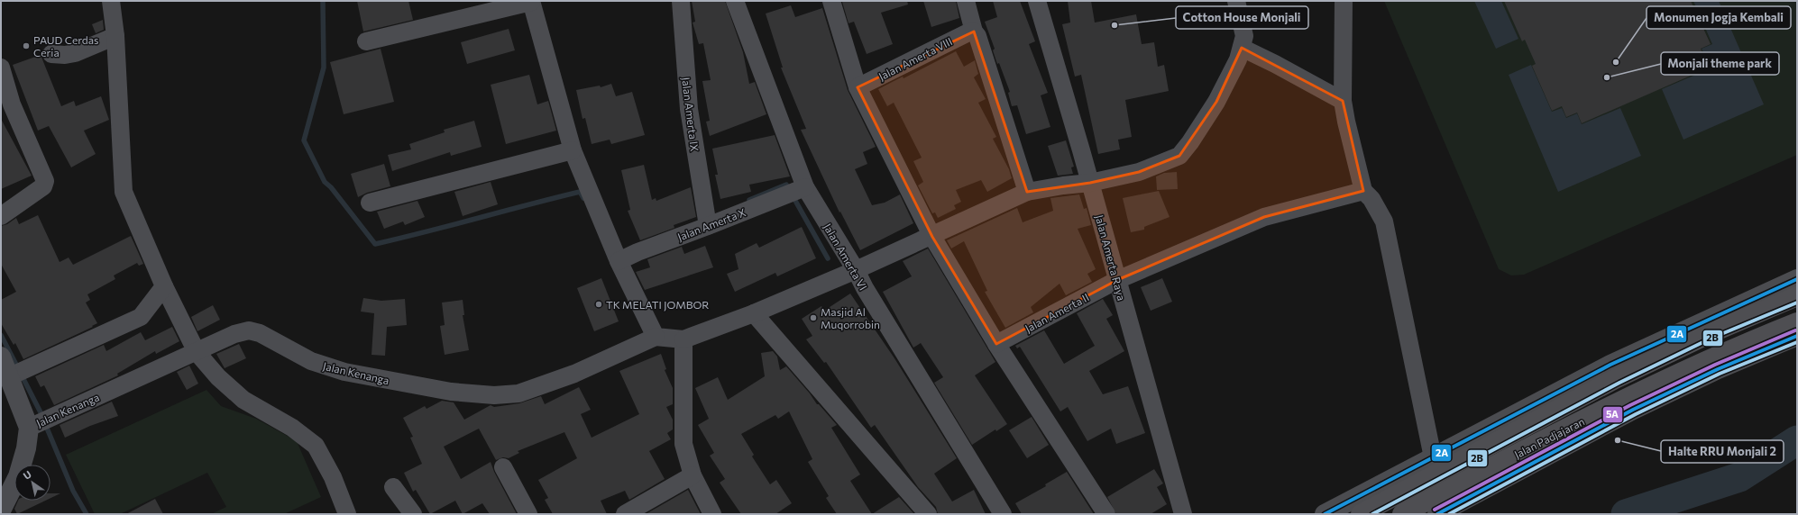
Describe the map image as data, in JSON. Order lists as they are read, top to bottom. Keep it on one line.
{"streets":{"highway":["Jalan Padjajaran"],"street":["Jalan Amerta VIII","Jalan Amerta IX","Jalan Amerta X","Jalan Amerta VI","Jalan Amerta Raya","Jalan Amerta II","Jalan Kenanga"]},"crossings":[["Jalan Amerta IX","Jalan Amerta X"],["Jalan Amerta X","Jalan Amerta VI"],["Jalan Amerta Raya","Jalan Amerta II"]],"places":["Cotton House Monjali","PAUD Cerdas Ceria","Monumen Jogja Kembali","Monjali theme park","TK MELATI JOMBOR","Masjid Al Muqorrobin","Halte RRU Monjali 2"],"lines":["transit line 2A","transit line 2B","transit line 5A"],"north":"top left"}
